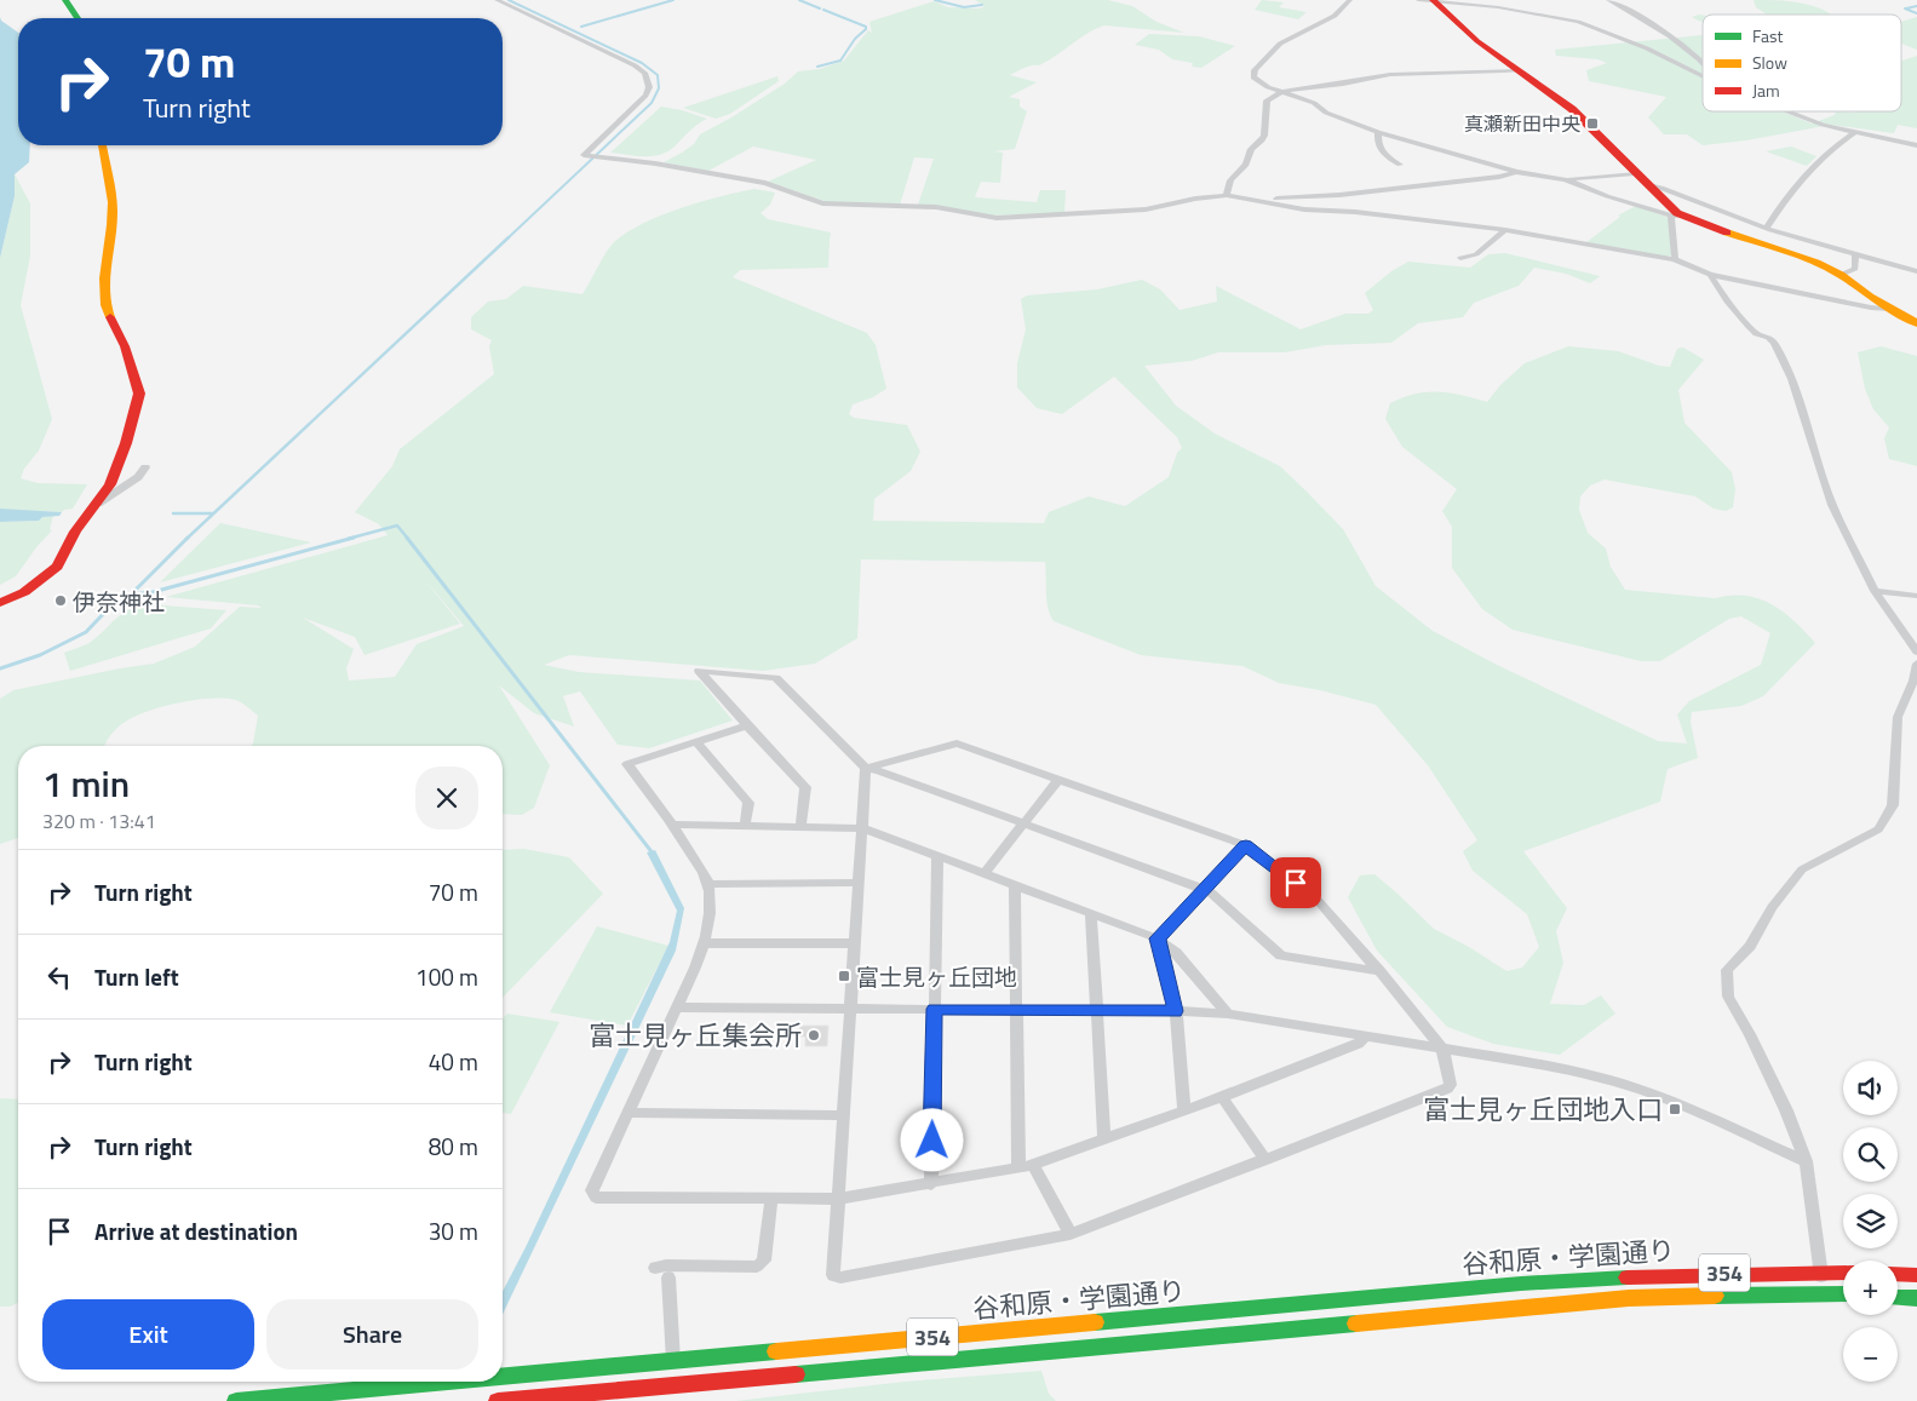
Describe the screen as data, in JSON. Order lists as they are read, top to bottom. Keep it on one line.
{"streets":{"main road":["谷和原・学園通り","354"]},"places":{"transit":["真瀬新田中央","富士見ヶ丘団地","富士見ヶ丘団地入口"],"other":["伊奈神社","富士見ヶ丘集会所"]},"legend":["Fast","Slow","Jam"],"page":{"turn":["70 m","Turn right"],"heading":["1 min","320 m · 13:41"],"list":[{"name":"Turn right","value":"70 m"},{"name":"Turn left","value":"100 m"},{"name":"Turn right","value":"40 m"},{"name":"Turn right","value":"80 m"},{"name":"Arrive at destination","value":"30 m"}],"map_buttons":["+","−"],"buttons":["Exit","Share"]}}
